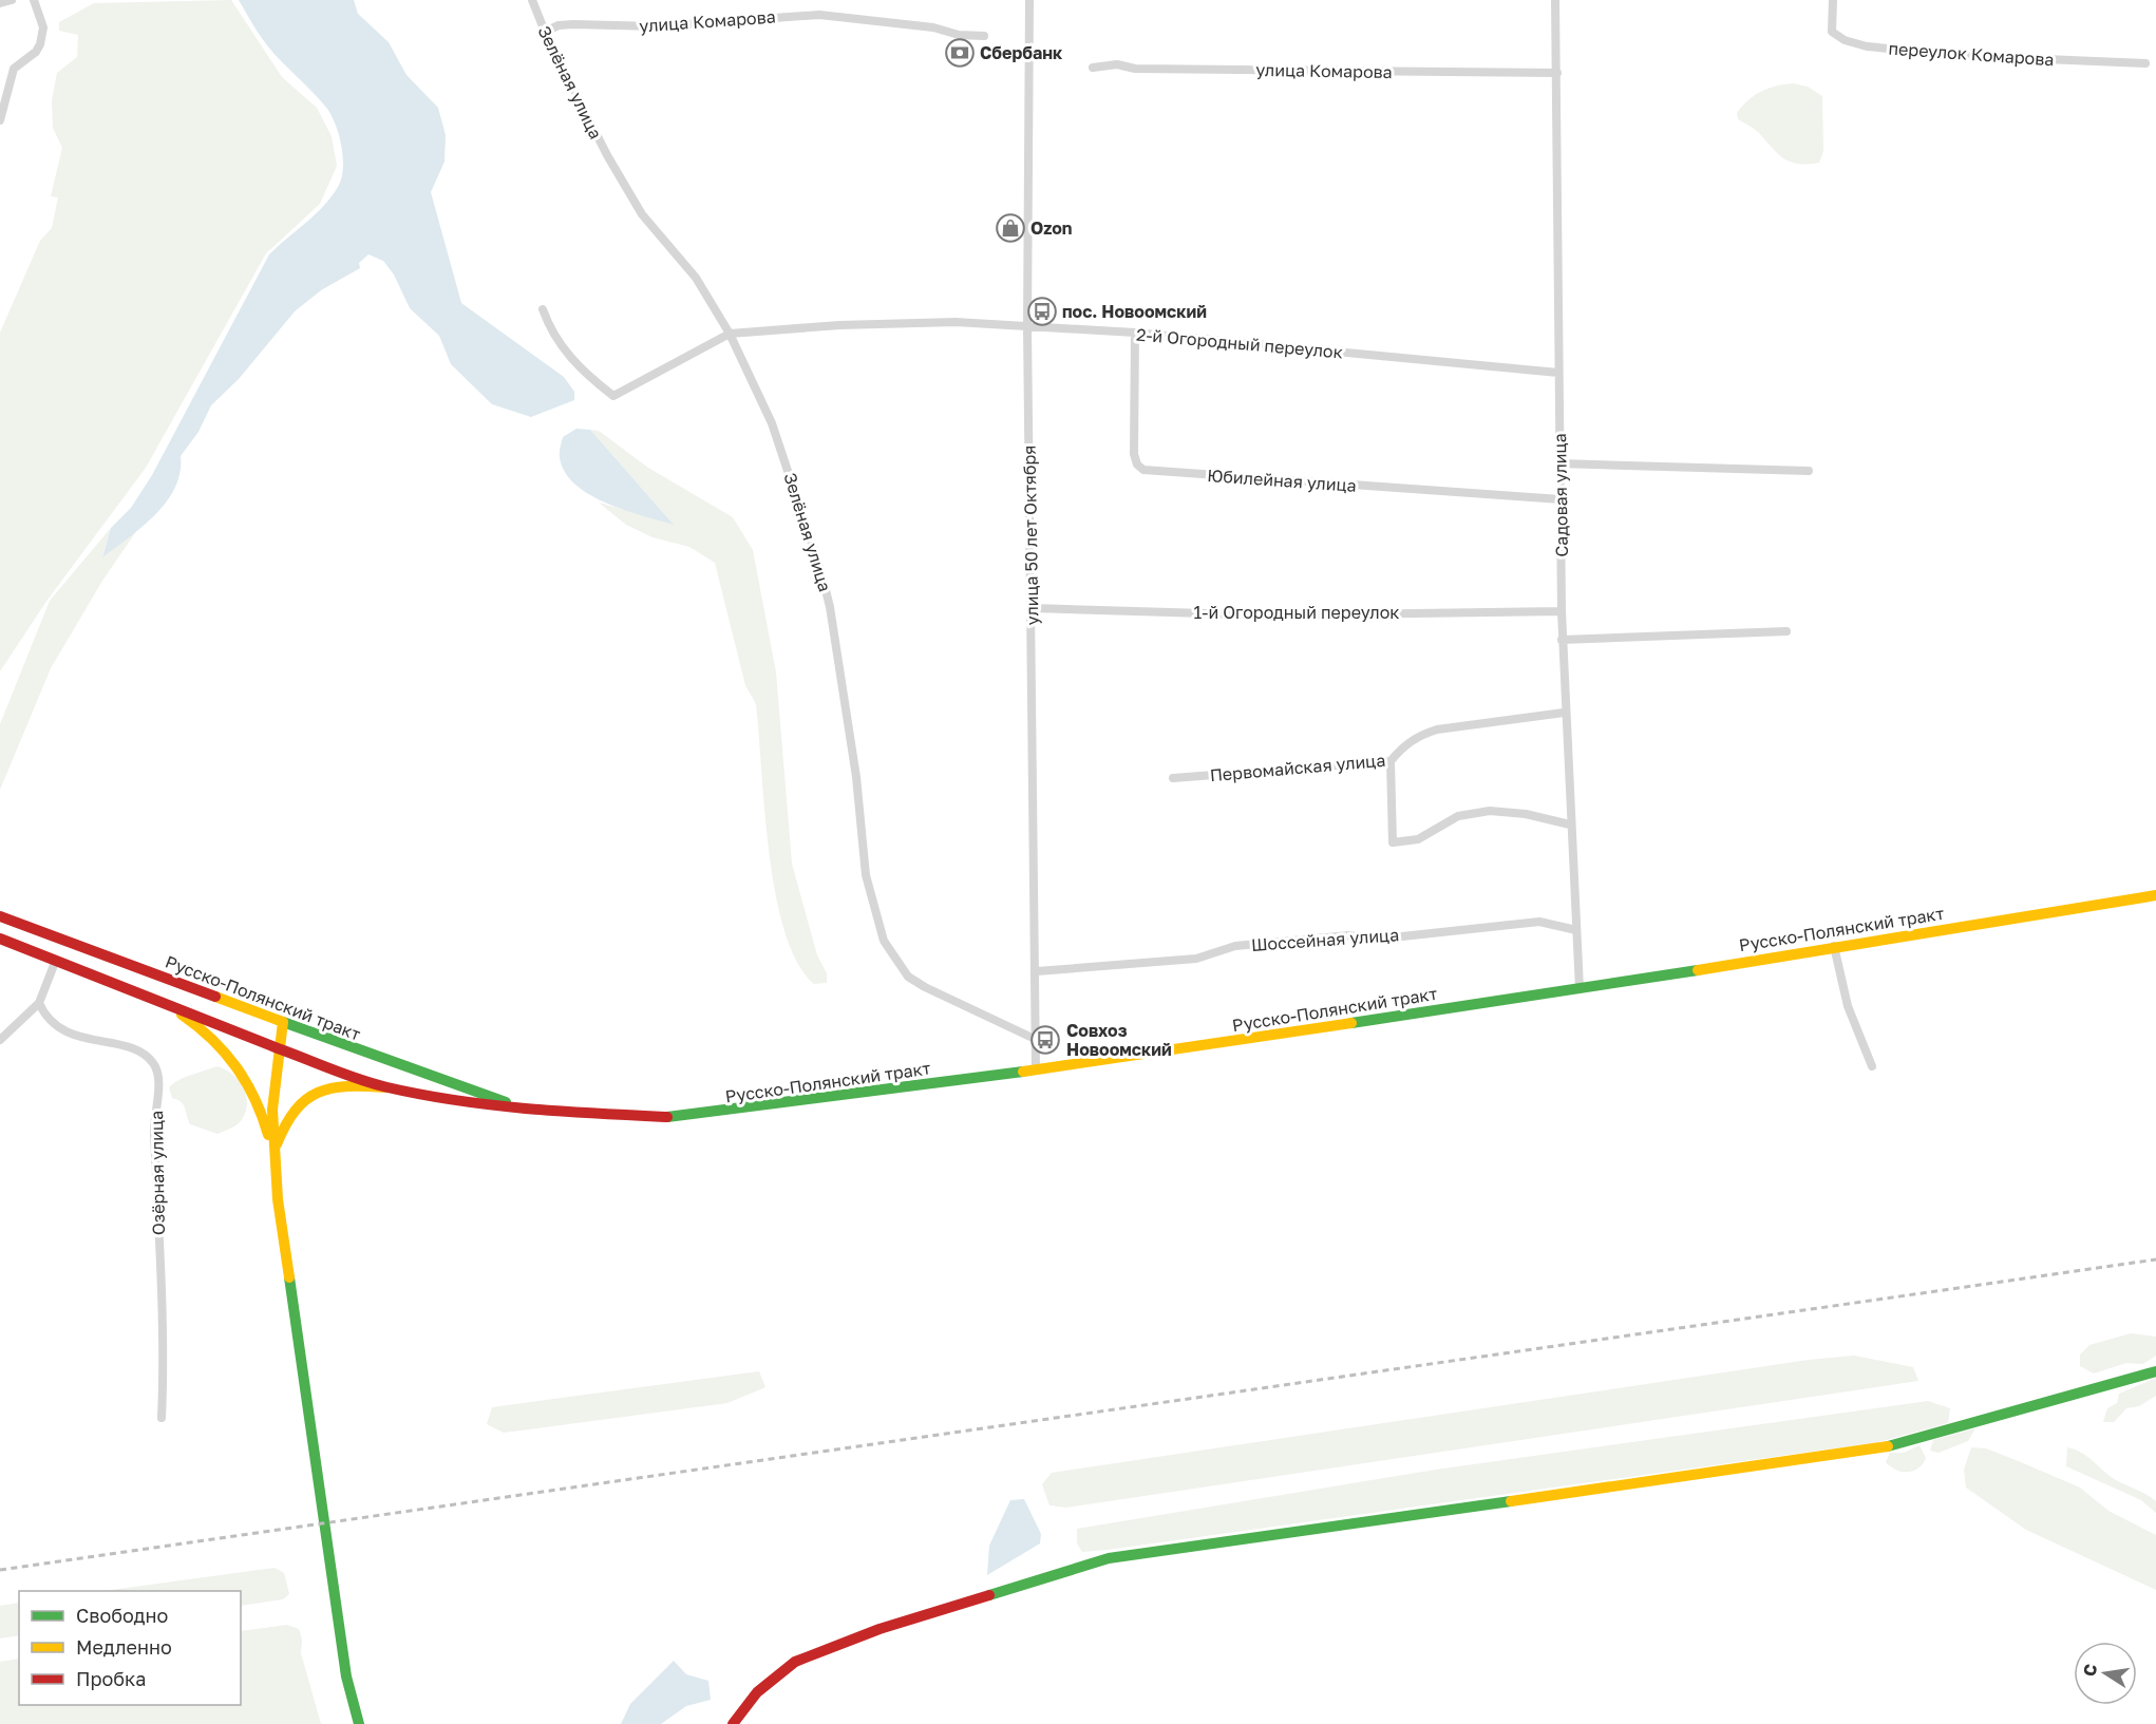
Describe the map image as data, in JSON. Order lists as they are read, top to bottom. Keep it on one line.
{"streets":{"main road":["Русско-Полянский тракт"],"street":["улица Комарова","переулок Комарова","Зелёная улица","2-й Огородный переулок","Юбилейная улица","Садовая улица","улица 50 лет Октября","1-й Огородный переулок","Первомайская улица","Шоссейная улица","Озёрная улица"]},"crossings":[["улица Комарова","Зелёная улица"],["улица Комарова","Садовая улица"],["Зелёная улица","2-й Огородный переулок"],["Зелёная улица","улица 50 лет Октября"],["2-й Огородный переулок","Юбилейная улица"],["2-й Огородный переулок","Садовая улица"],["2-й Огородный переулок","улица 50 лет Октября"],["Юбилейная улица","Садовая улица"],["Садовая улица","1-й Огородный переулок"],["Садовая улица","Первомайская улица"],["Садовая улица","Русско-Полянский тракт"],["Садовая улица","Шоссейная улица"],["улица 50 лет Октября","1-й Огородный переулок"],["улица 50 лет Октября","Русско-Полянский тракт"],["улица 50 лет Октября","Шоссейная улица"]],"places":{"bank":["Сбербанк"],"shop":["Ozon"],"bus stop":["пос. Новоомский","Совхоз Новоомский"]},"legend":["Свободно","Медленно","Пробка"],"north":"left"}
